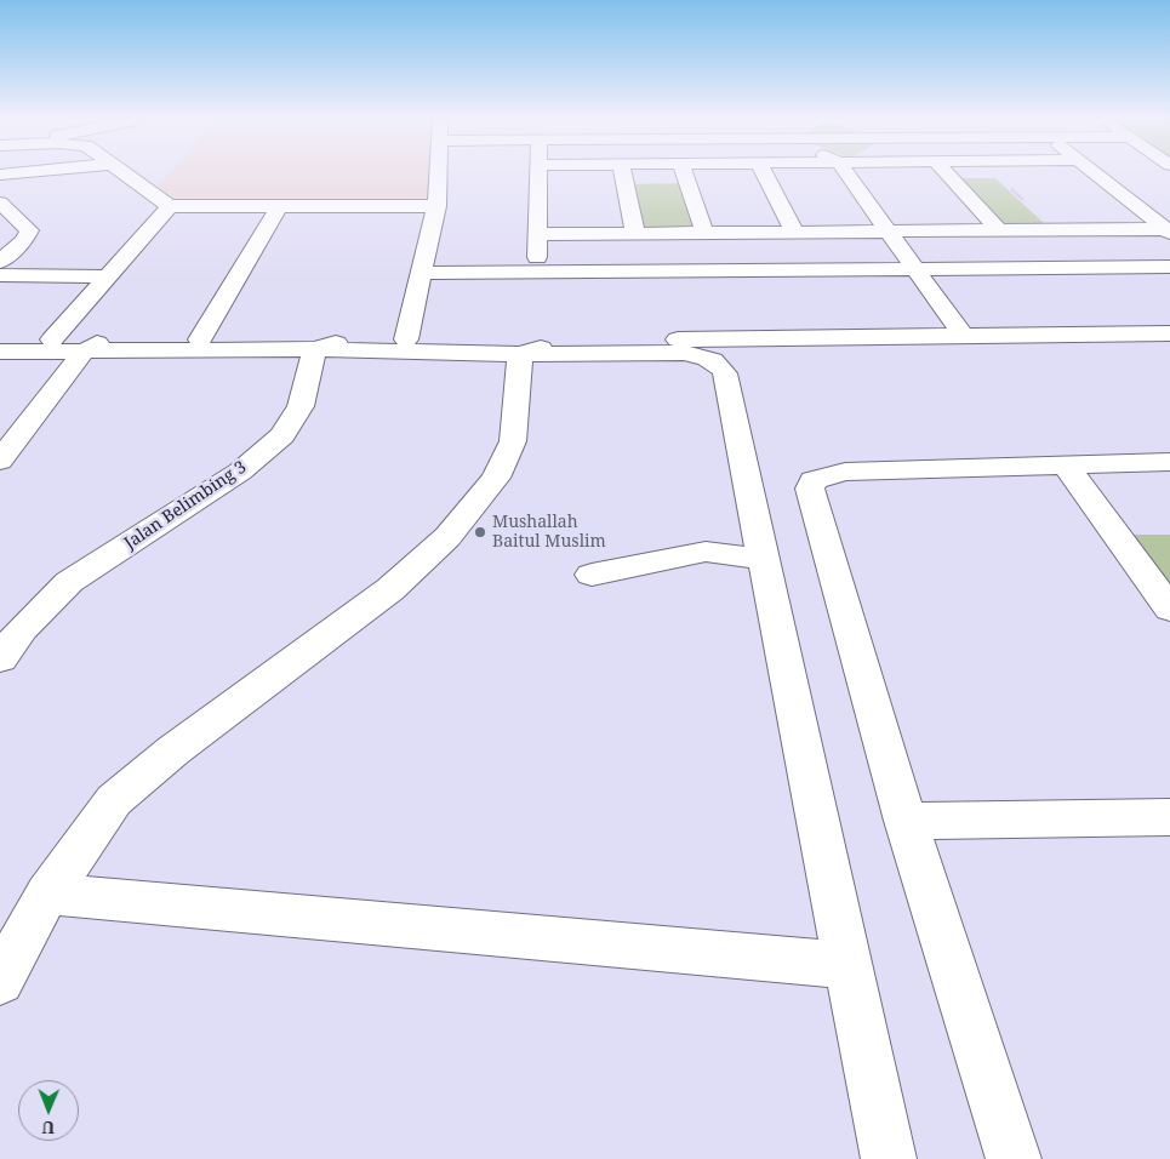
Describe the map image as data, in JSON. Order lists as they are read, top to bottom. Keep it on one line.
{"streets":{"street":["Jalan Belimbing 3"]},"places":["Mushallah Baitul Muslim"],"north":"bottom"}
